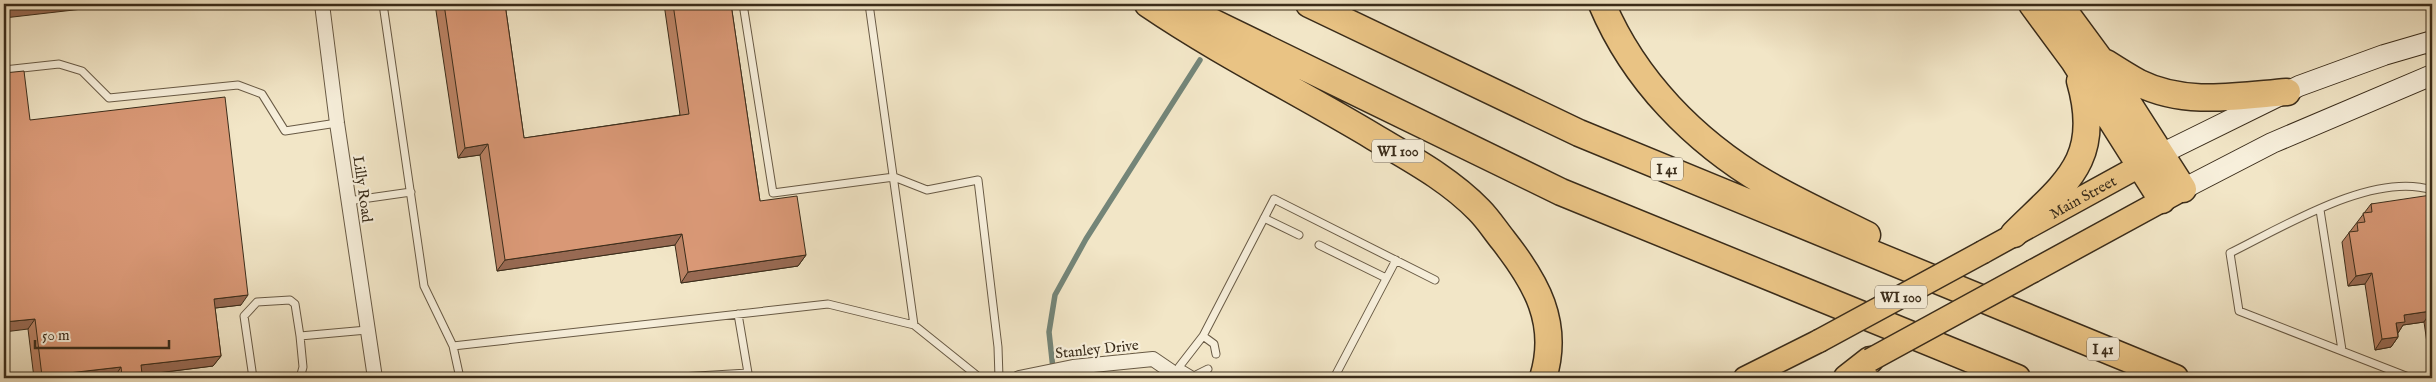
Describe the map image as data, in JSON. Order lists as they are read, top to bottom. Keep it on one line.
{"streets":{"highway":["WI 100","I 41"],"main road":["Main Street"],"street":["Lilly Road","Stanley Drive"]},"scale_bar":"50 m"}
